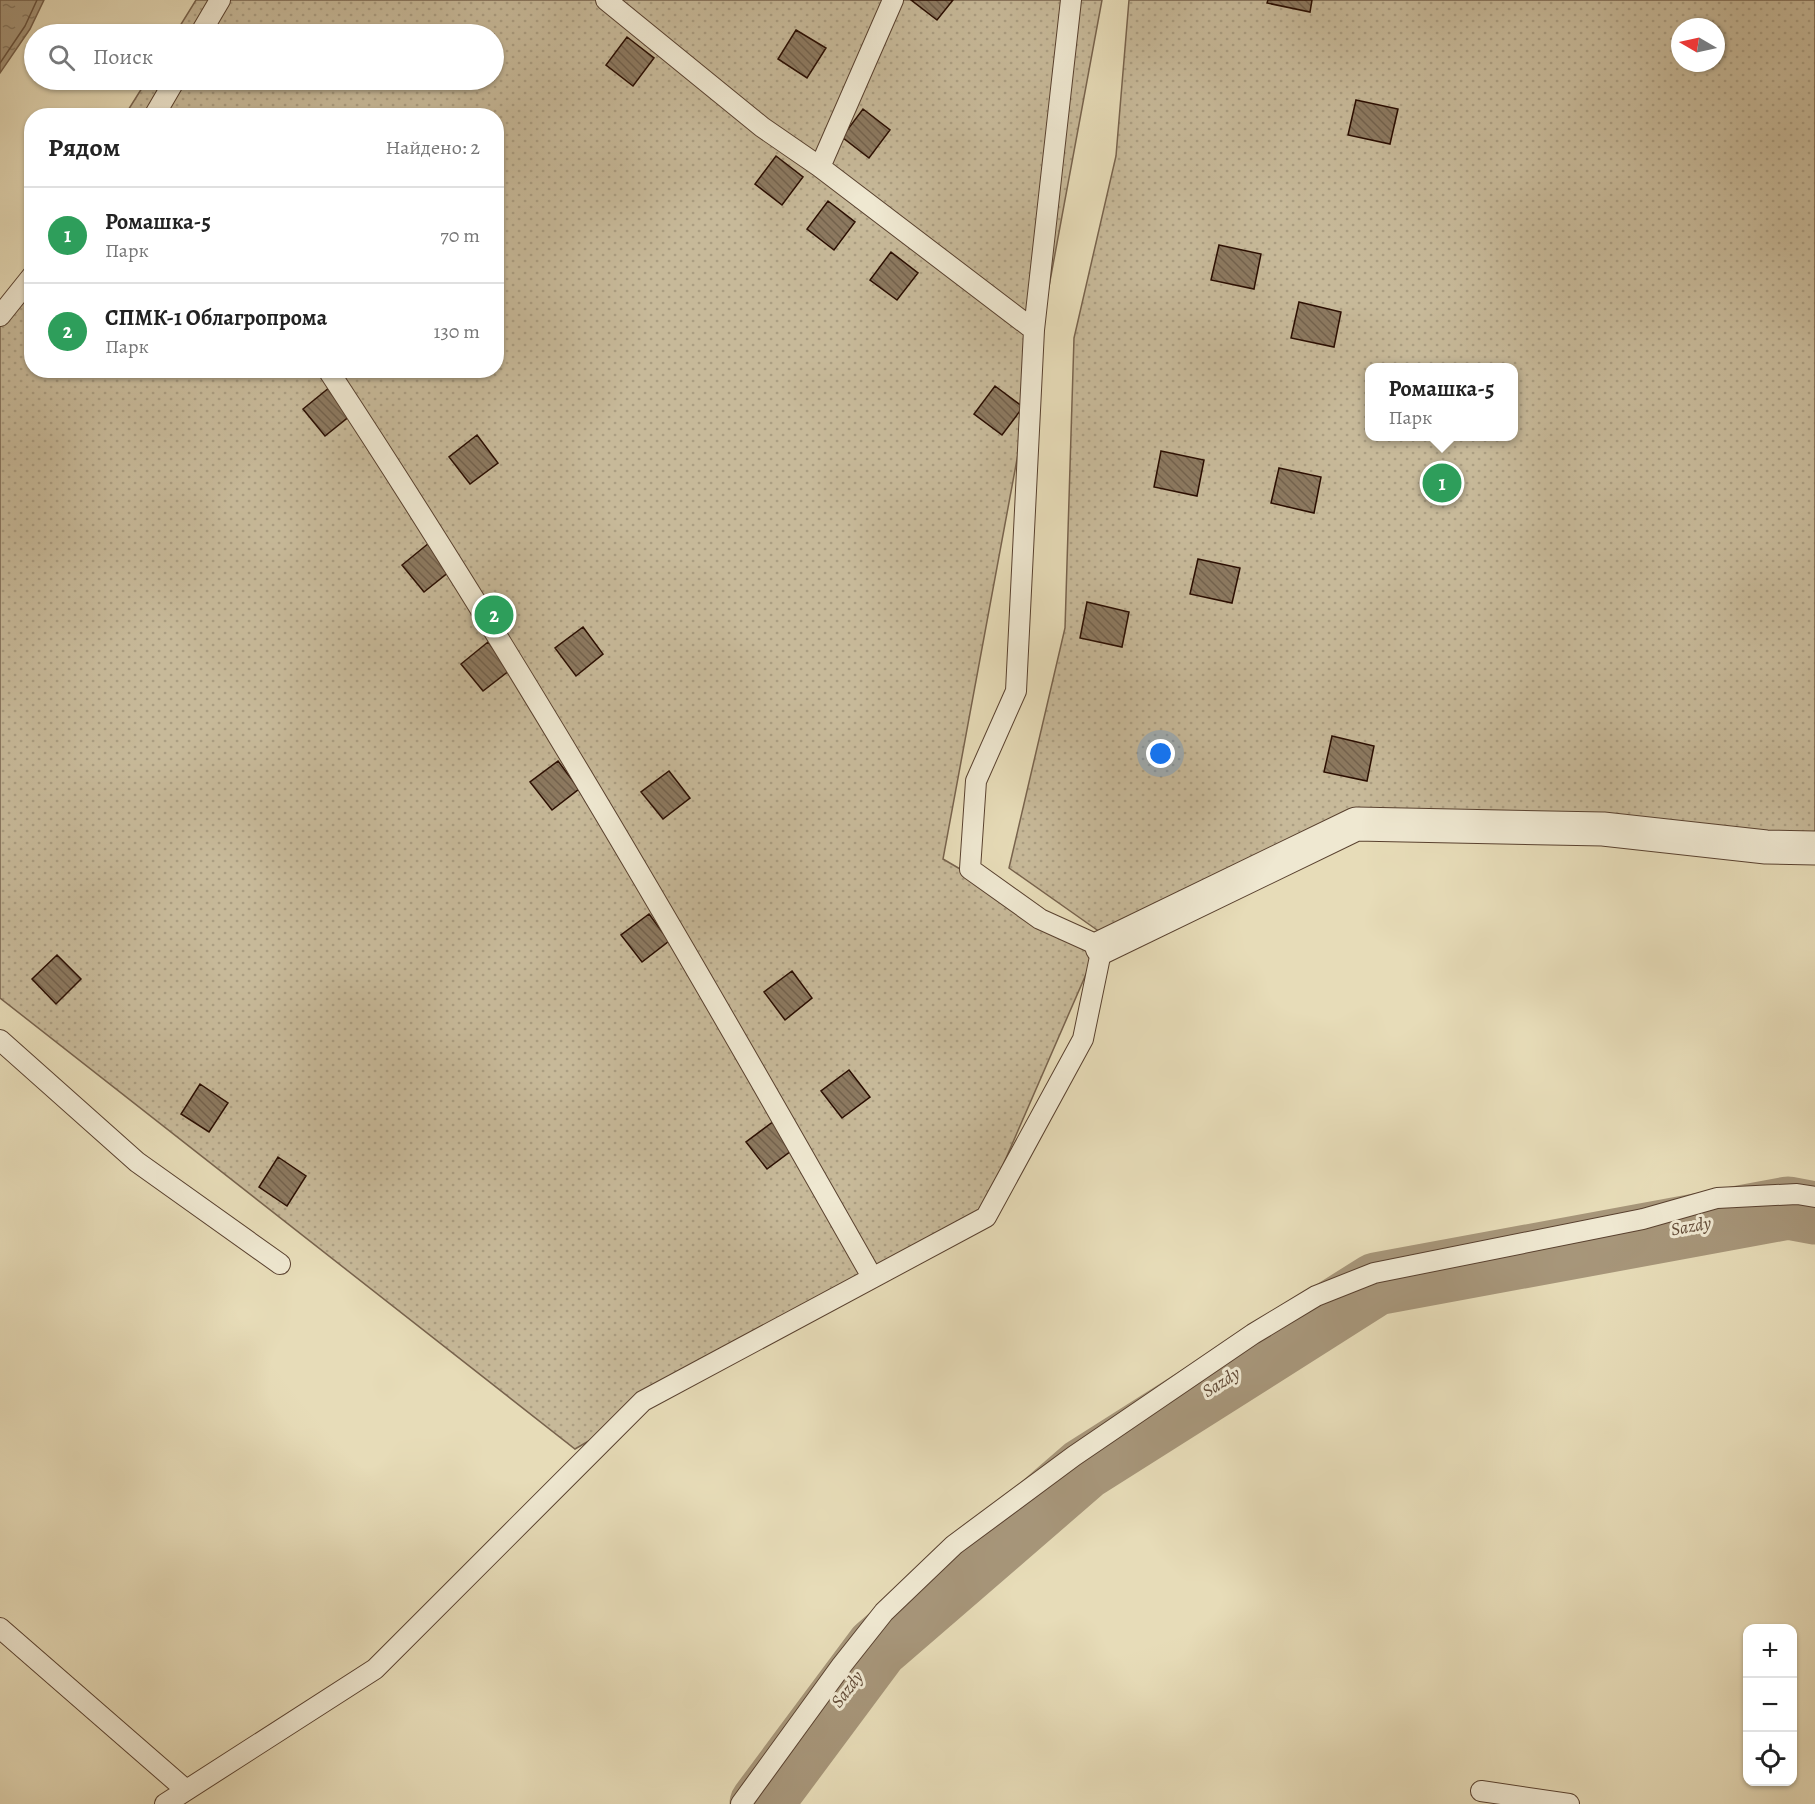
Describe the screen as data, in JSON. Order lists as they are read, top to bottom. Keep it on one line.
{"water":["Sazdy"],"north":"left","page":{"search":"Поиск","heading":["Рядом","Найдено: 2"],"list":[{"mark":"1","name":"Ромашка-5","note":"Парк","value":"70 m"},{"mark":"2","name":"СПМК-1 Облагропрома","note":"Парк","value":"130 m"}],"popup":["Ромашка-5","Парк"],"pins":["1","2"],"map_buttons":["+","−"]}}
